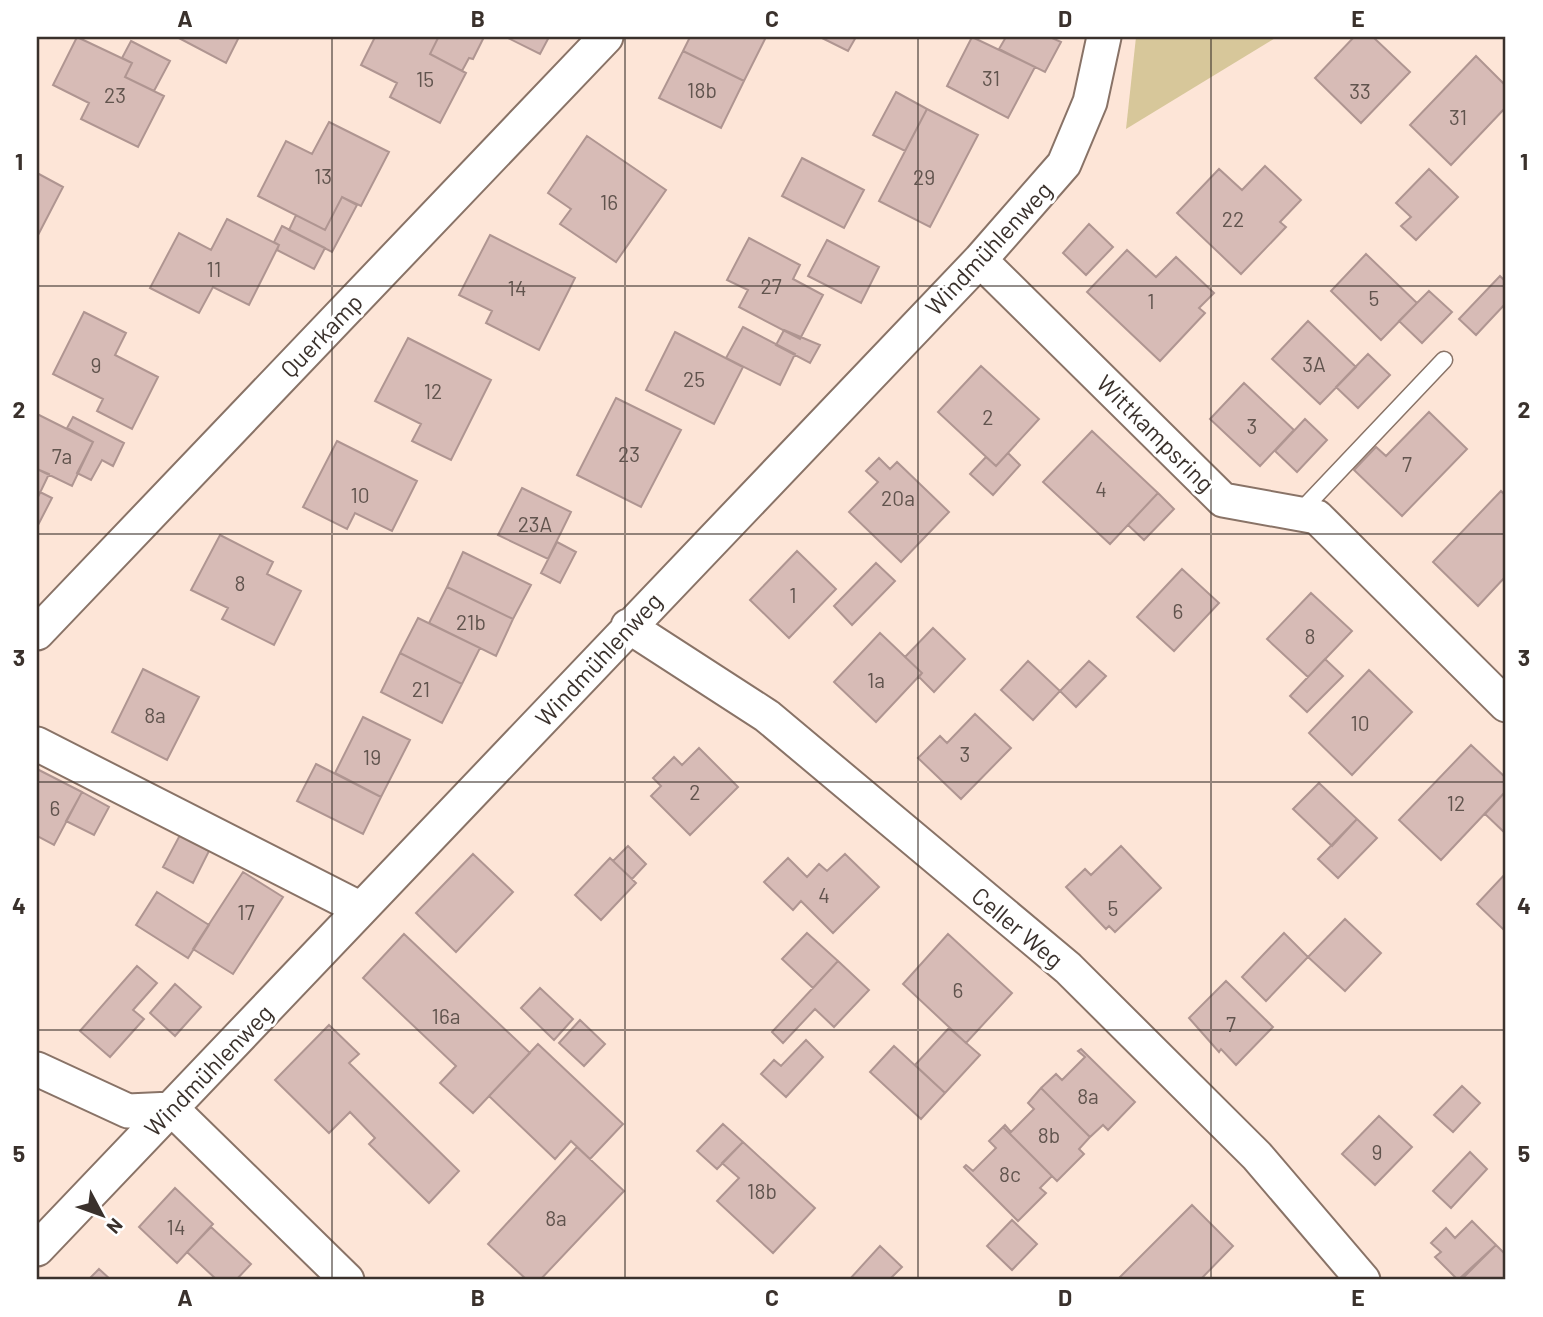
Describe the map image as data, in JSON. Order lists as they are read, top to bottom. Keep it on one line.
{"streets":{"street":["Windmühlenweg","Querkamp","Wittkampsring","Celler Weg"]},"crossings":[["Windmühlenweg","Wittkampsring"],["Windmühlenweg","Celler Weg"]],"house_numbers":["31","15","18b","33","23","31","13","29","16","22","11","27","14","5","1","3A","9","25","12","2","3","23","7a","7","4","10","20a","23A","8","1","6","21b","8","1a","21","8a","10","3","19","2","12","6","4","5","17","6","16a","7","8a","8b","9","8c","18b","8a","14"],"north":"bottom right","grid":{"columns":["A","B","C","D","E"],"rows":["1","2","3","4","5"]}}
